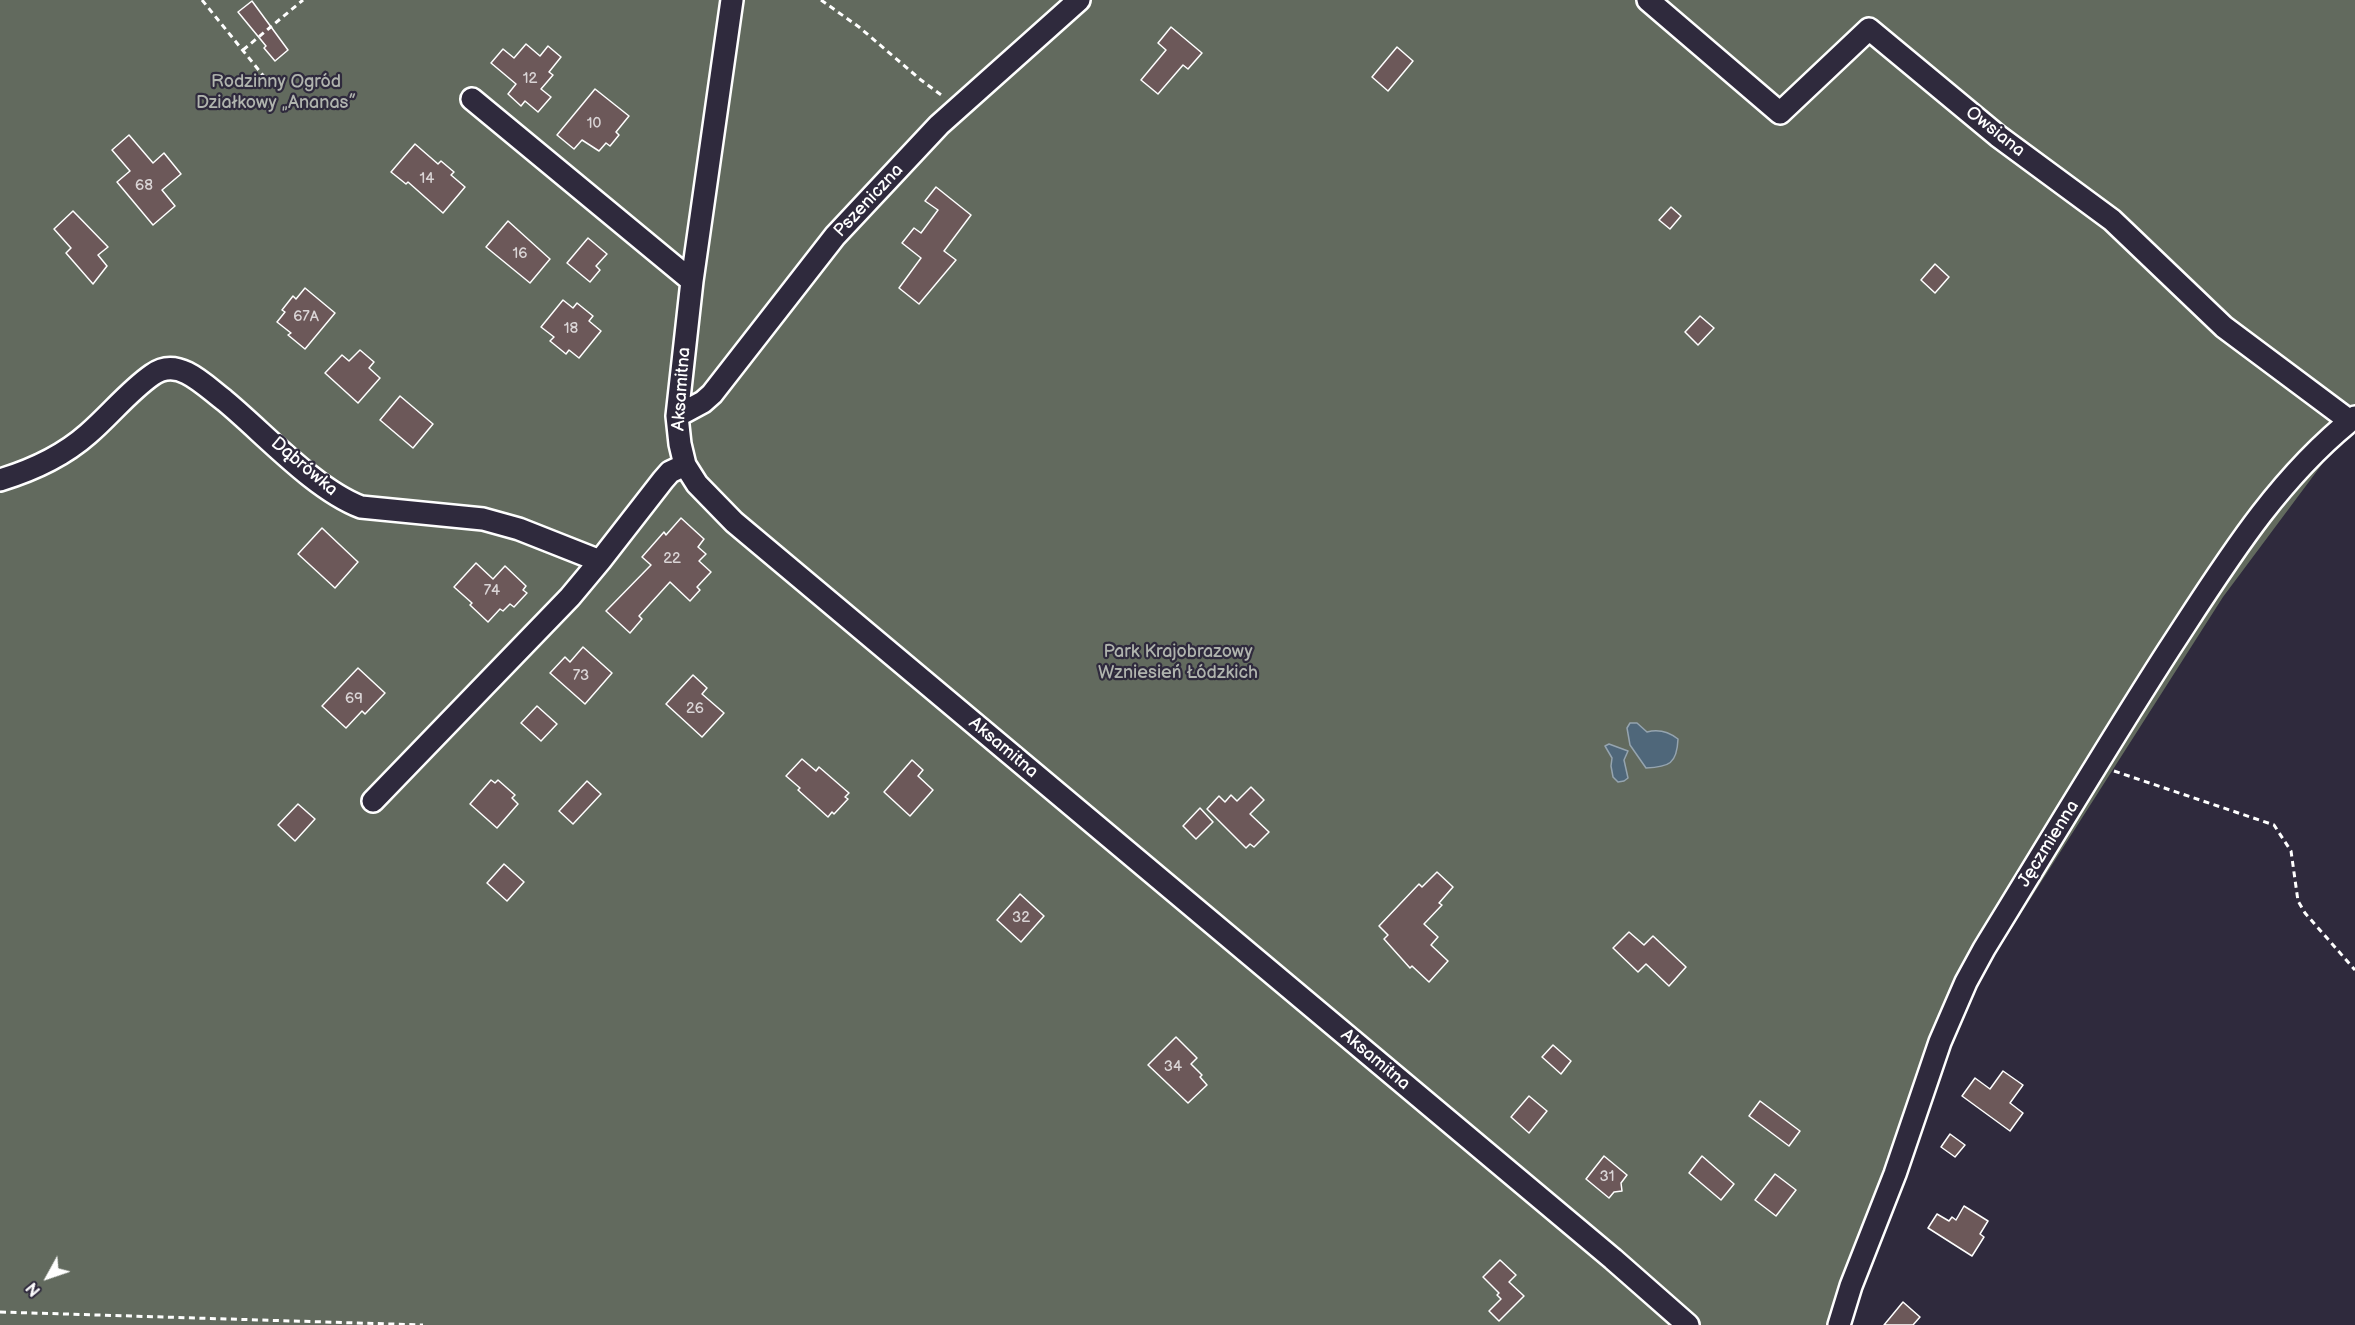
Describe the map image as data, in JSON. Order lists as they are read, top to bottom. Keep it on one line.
{"streets":{"street":["Owsiana","Pszeniczna","Aksamitna","Dąbrówka","Jęczmienna"]},"crossings":[["Owsiana","Jęczmienna"],["Pszeniczna","Aksamitna"]],"parks":["Rodzinny Ogród Działkowy „Ananas”","Park Krajobrazowy Wzniesień Łódzkich"],"house_numbers":["12","10","14","68","16","67A","18","22","74","73","69","26","32","34","31"],"north":"bottom left"}
